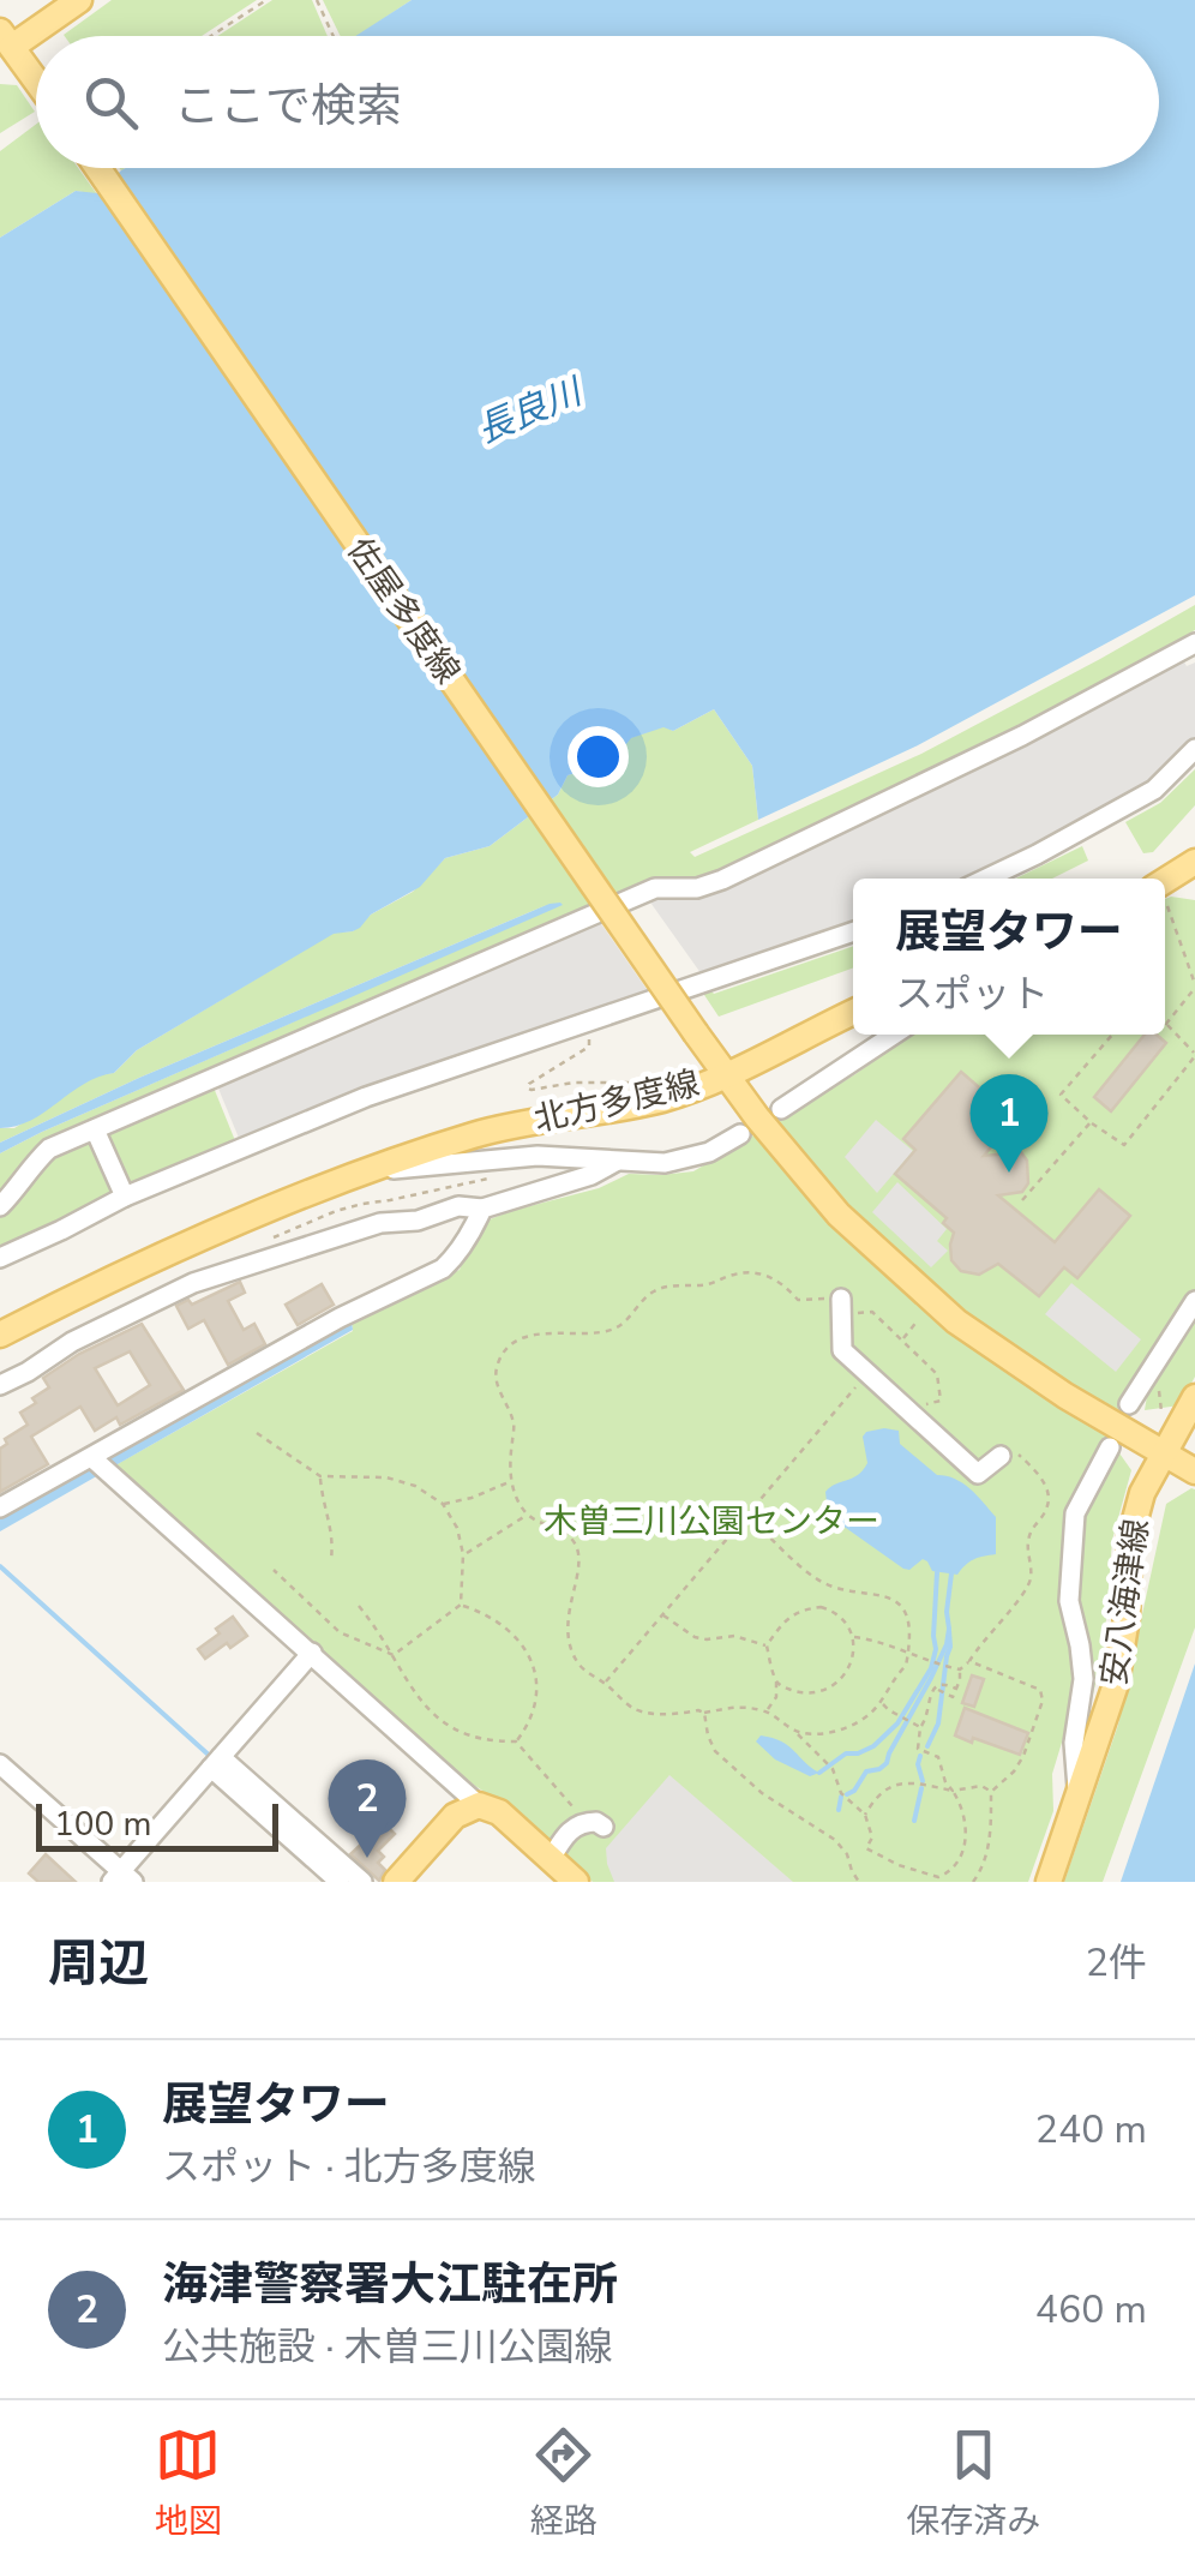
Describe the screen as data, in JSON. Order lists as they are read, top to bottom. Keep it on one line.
{"streets":{"main road":["佐屋多度線","北方多度線","安八海津線"]},"crossings":[["佐屋多度線","北方多度線"],["北方多度線","安八海津線"]],"water":["長良川"],"parks":["木曽三川公園センター"],"scale_bar":"100 m","page":{"search":"ここで検索","popup":["展望タワー","スポット"],"pins":["1","2"],"scale":"100 m","heading":["周辺","2件"],"list":[{"mark":"1","name":"展望タワー","note":"スポット · 北方多度線","value":"240 m"},{"mark":"2","name":"海津警察署大江駐在所","note":"公共施設 · 木曽三川公園線","value":"460 m"}],"nav":["地図","経路","保存済み"]}}
